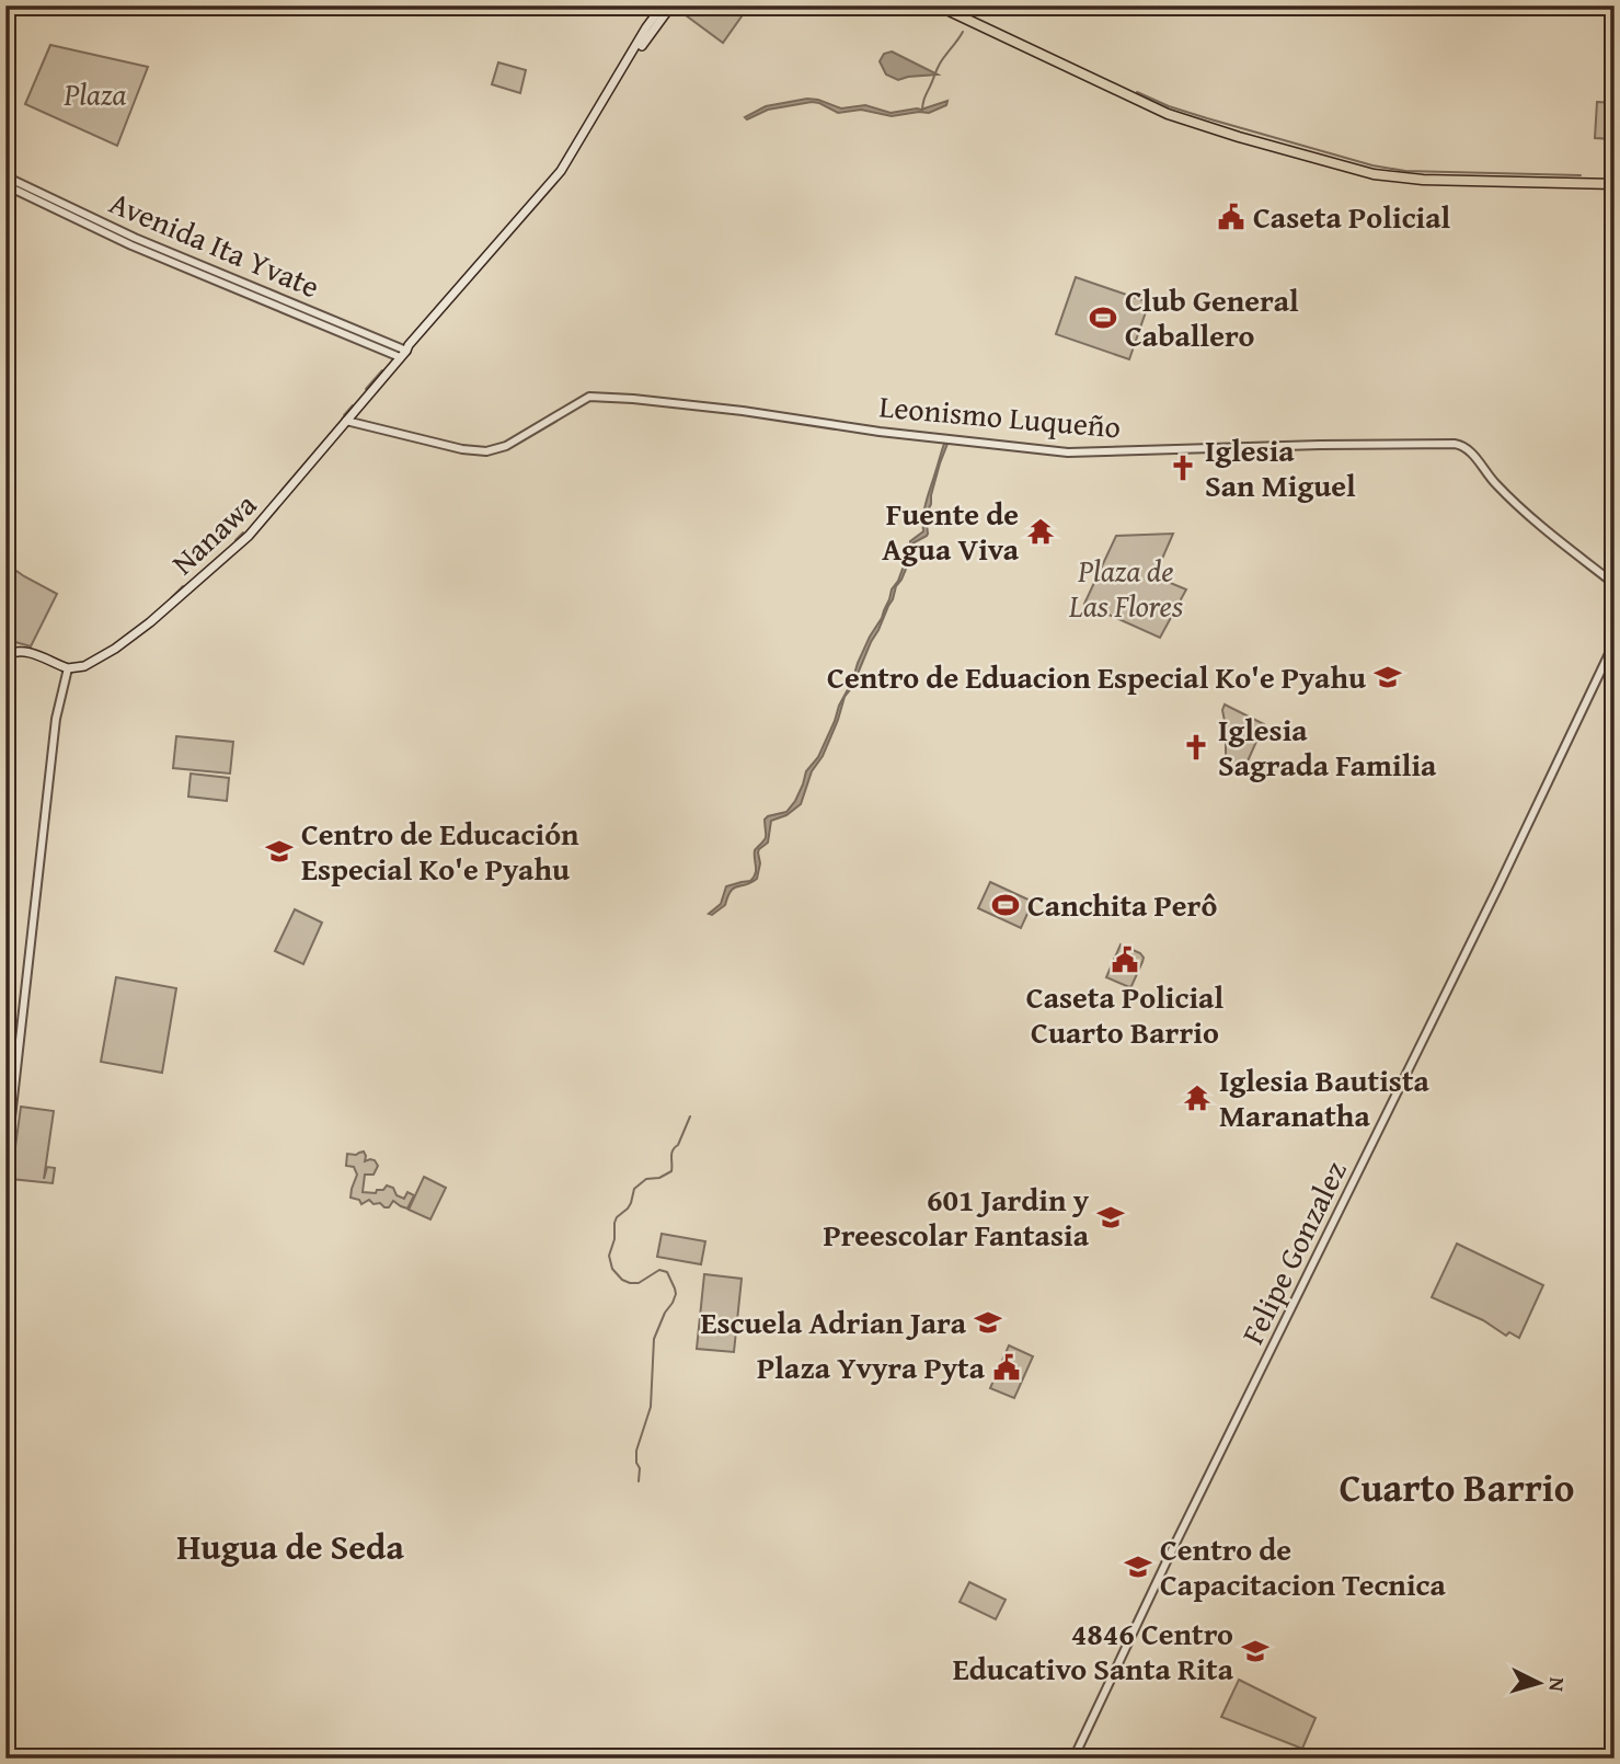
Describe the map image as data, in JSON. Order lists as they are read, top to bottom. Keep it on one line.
{"streets":{"main road":["Nanawa"],"street":["Avenida Ita Yvate","Leonismo Luqueño","Felipe Gonzalez"]},"crossings":[["Avenida Ita Yvate","Nanawa"],["Leonismo Luqueño","Nanawa"]],"districts":["Cuarto Barrio","Hugua de Seda"],"parks":["Plaza","Plaza de Las Flores"],"places":{"public building":["Caseta Policial","Caseta Policial Cuarto Barrio","Plaza Yvyra Pyta"],"sports":["Club General Caballero","Canchita Perô"],"church":["Iglesia San Miguel","Iglesia Sagrada Familia"],"temple":["Fuente de Agua Viva","Iglesia Bautista Maranatha"],"school or university":["Centro de Eduacion Especial Ko'e Pyahu","Centro de Educación Especial Ko'e Pyahu","601 Jardin y Preescolar Fantasia","Escuela Adrian Jara","Centro de Capacitacion Tecnica","4846 Centro Educativo Santa Rita"]},"north":"right"}
